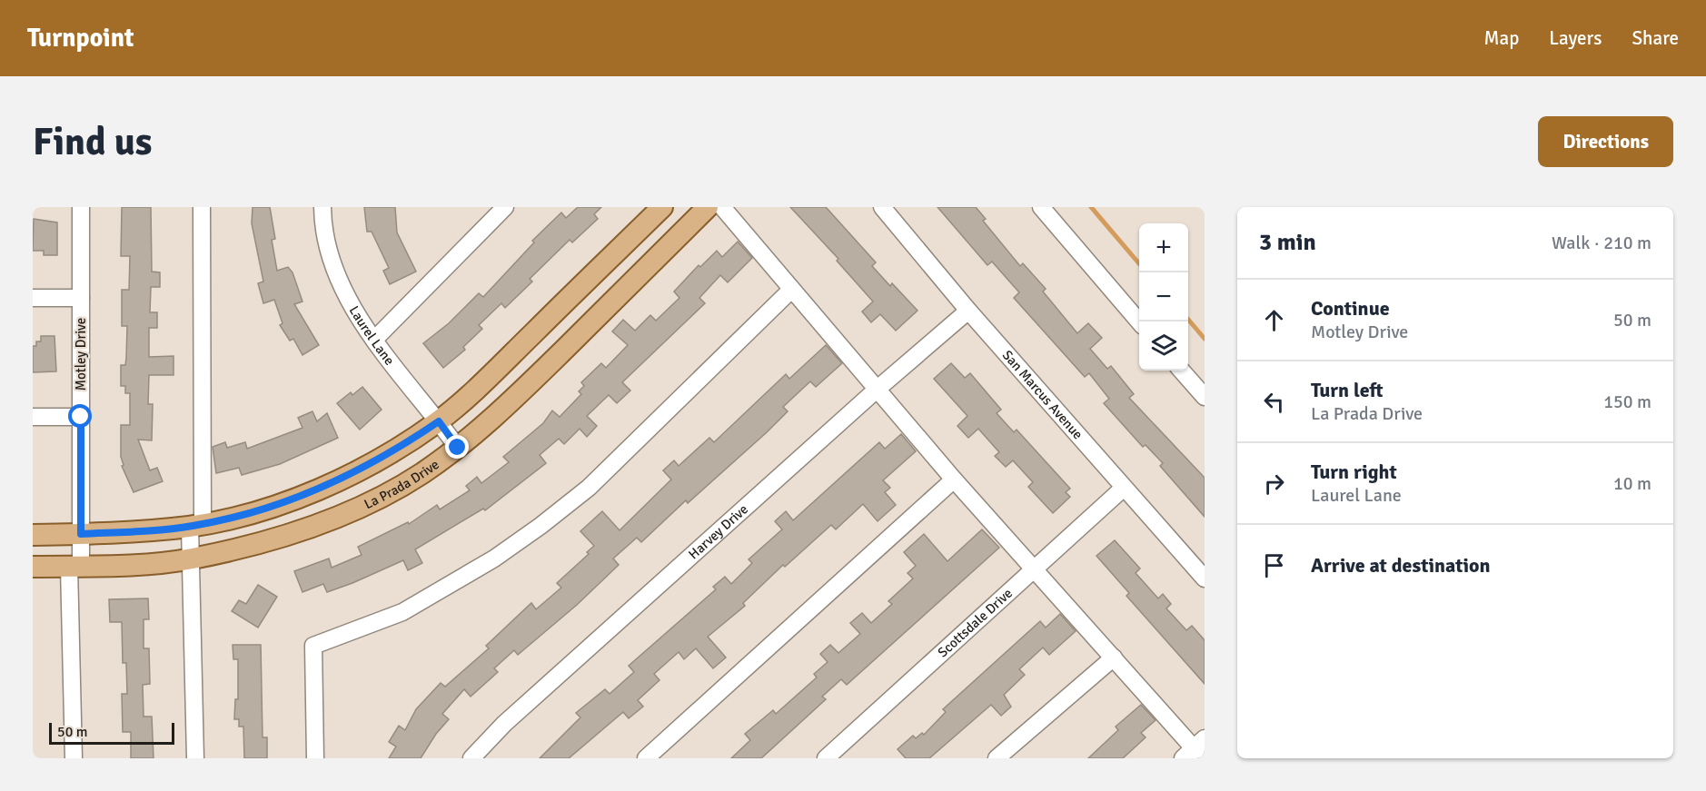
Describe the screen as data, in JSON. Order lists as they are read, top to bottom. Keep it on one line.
{"streets":{"main road":["La Prada Drive"],"street":["Laurel Lane","Motley Drive","San Marcus Avenue","Harvey Drive","Scottsdale Drive"]},"crossings":[["Laurel Lane","La Prada Drive"],["Motley Drive","La Prada Drive"],["San Marcus Avenue","Harvey Drive"],["San Marcus Avenue","Scottsdale Drive"]],"scale_bar":"50 m","page":{"header":"Turnpoint","nav":["Map","Layers","Share"],"buttons":"Directions","title":"Find us","heading":["3 min","Walk · 210 m"],"map_buttons":["+","−"],"list":[["Continue","Motley Drive","50 m"],["Turn left","La Prada Drive","150 m"],["Turn right","Laurel Lane","10 m"],"Arrive at destination"],"scale":"50 m"}}
